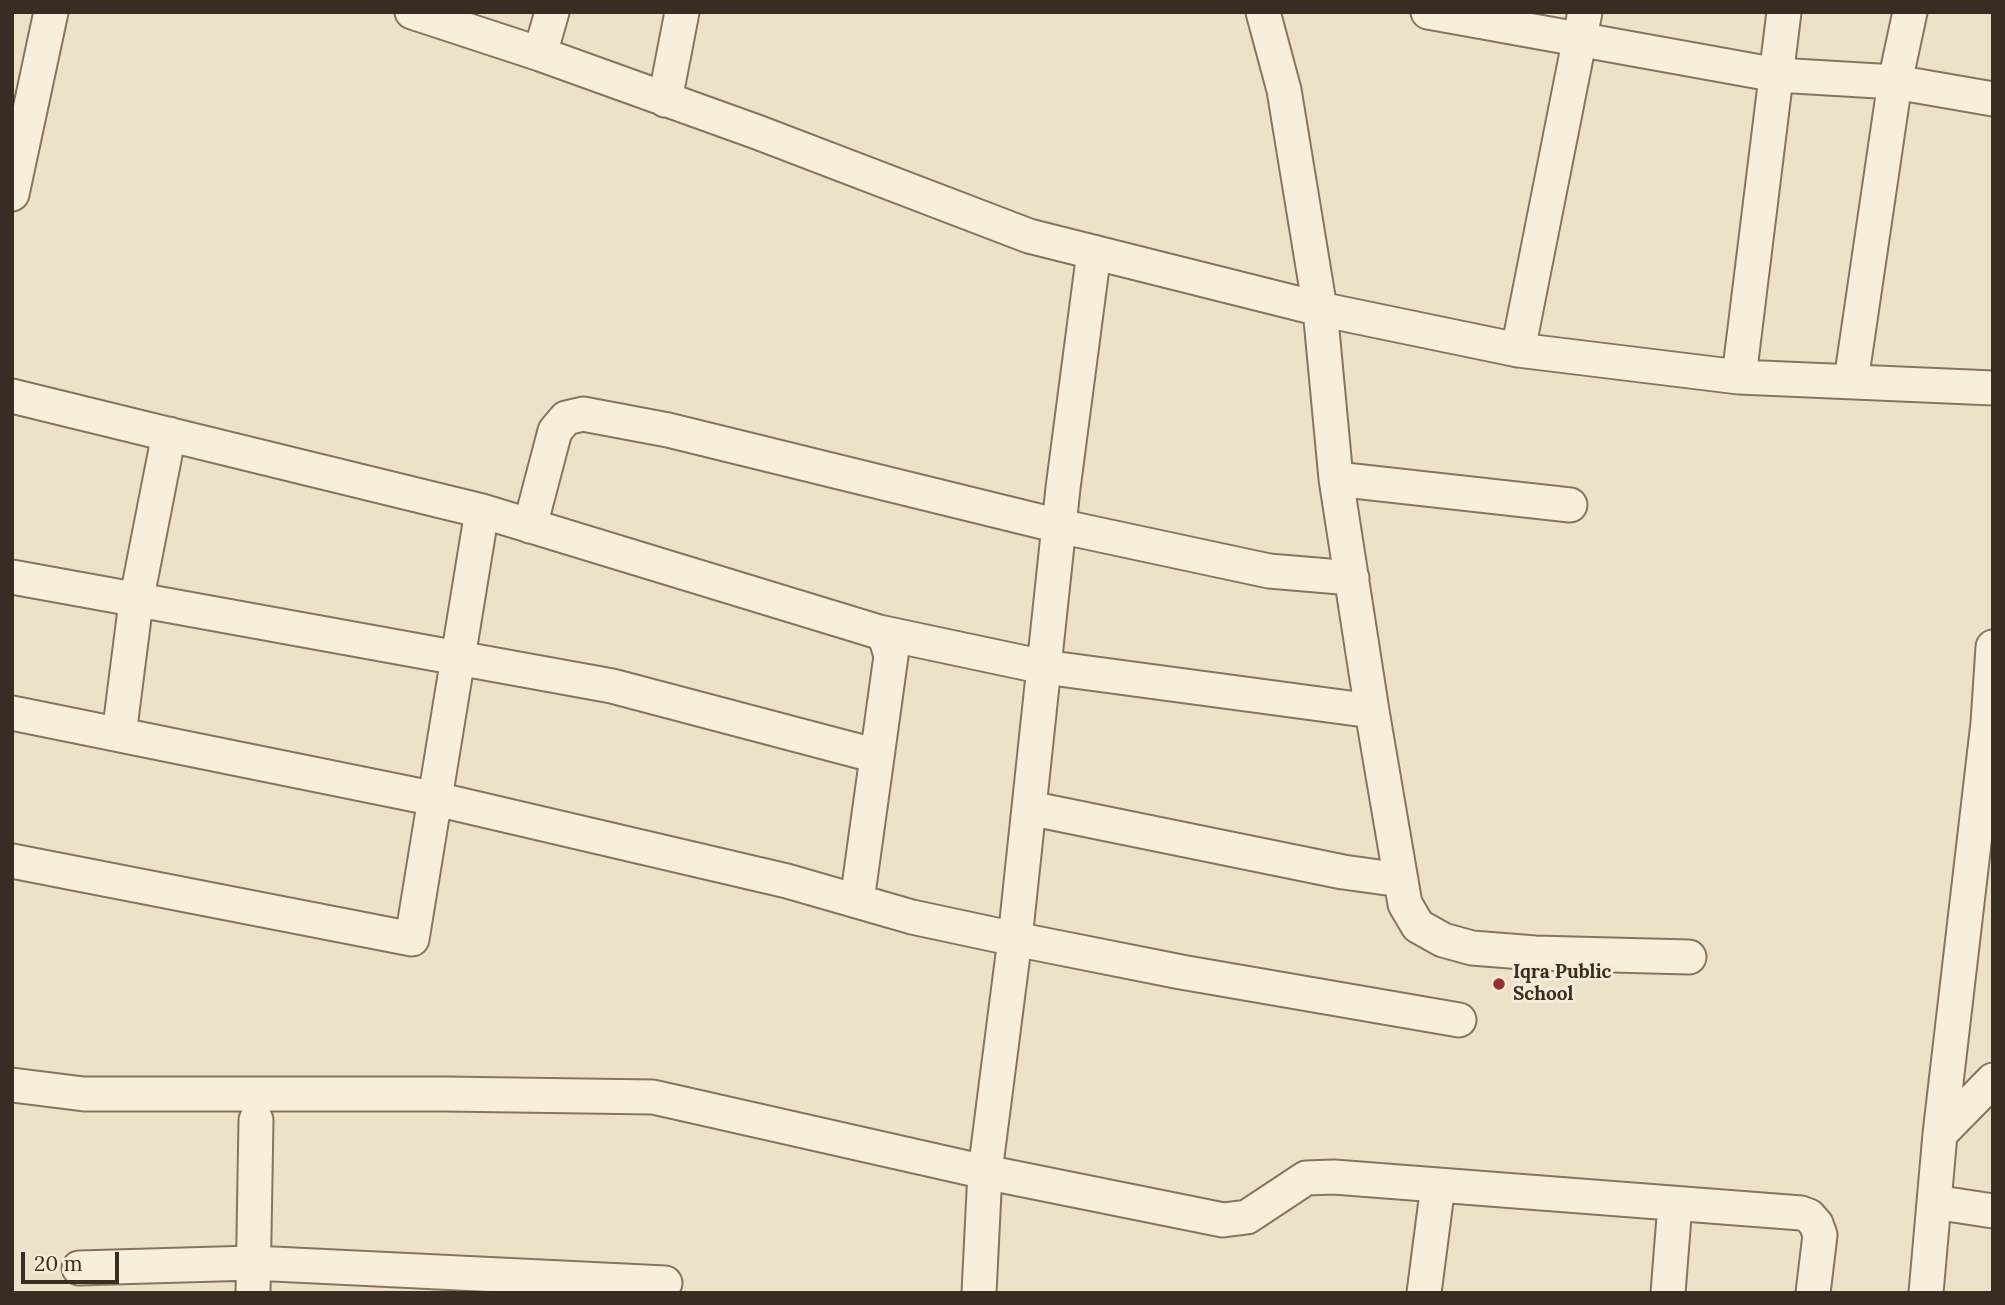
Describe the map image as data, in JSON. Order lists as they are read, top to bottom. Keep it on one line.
{"places":["Iqra Public School"],"scale_bar":"20 m"}
